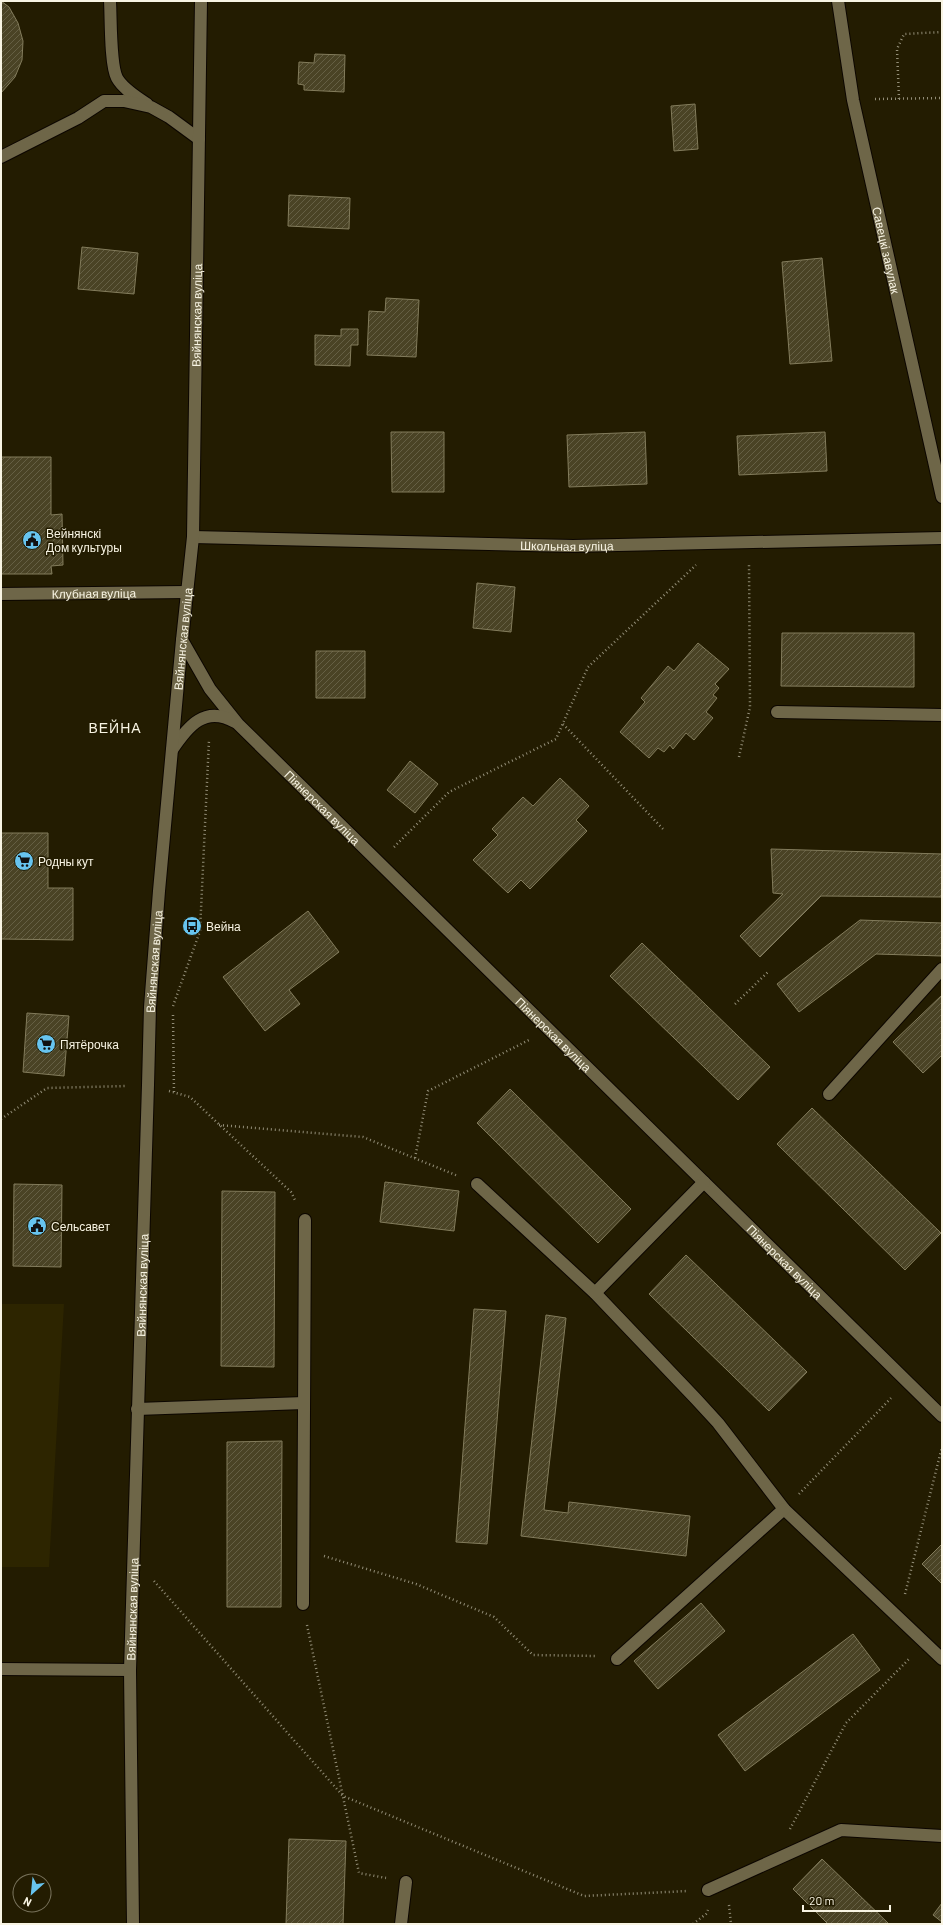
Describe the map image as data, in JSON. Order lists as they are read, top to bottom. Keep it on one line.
{"streets":{"street":["Савецкі завулак","Вяйнянская вуліца","Школьная вуліца","Клубная вуліца","Піянерская вуліца"]},"crossings":[["Вяйнянская вуліца","Школьная вуліца"],["Вяйнянская вуліца","Клубная вуліца"],["Вяйнянская вуліца","Піянерская вуліца"]],"districts":["ВЕЙНА"],"places":{"public building":["Вейнянскі Дом культуры","Сельсавет"],"supermarket":["Родны кут","Пятёрочка"],"bus stop":["Вейна"]},"scale_bar":"20 m","north":"bottom left"}
